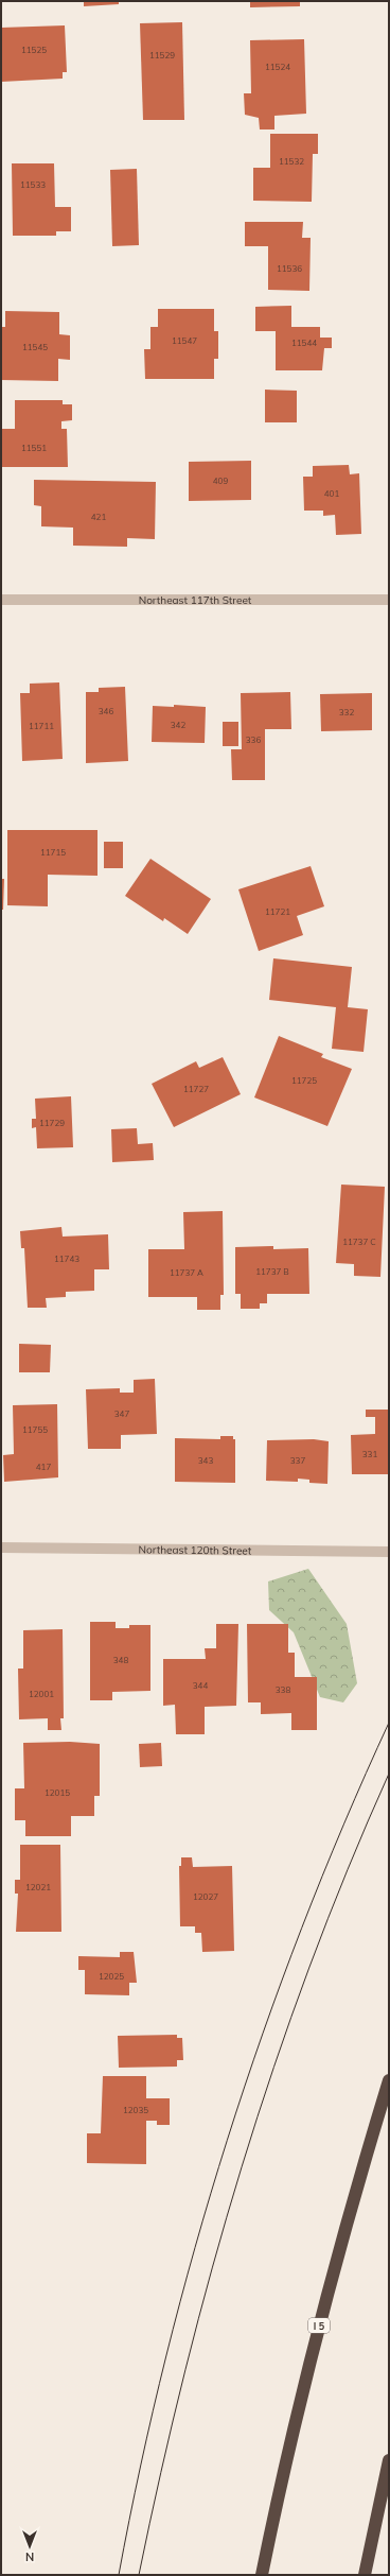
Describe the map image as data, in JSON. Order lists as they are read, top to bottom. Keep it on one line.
{"streets":{"highway":["I 5"],"street":["Northeast 117th Street","Northeast 120th Street"]},"house_numbers":["11525","11529","11524","11532","11533","11536","11547","11544","11545","11551","409","401","421","346","332","342","11711","336","11715","11721","11725","11727","11729","11737 C","11743","11737 B","11737 A","347","11755","331","343","337","417","348","344","338","12001","12015","12021","12027","12025","12035"],"north":"bottom"}
